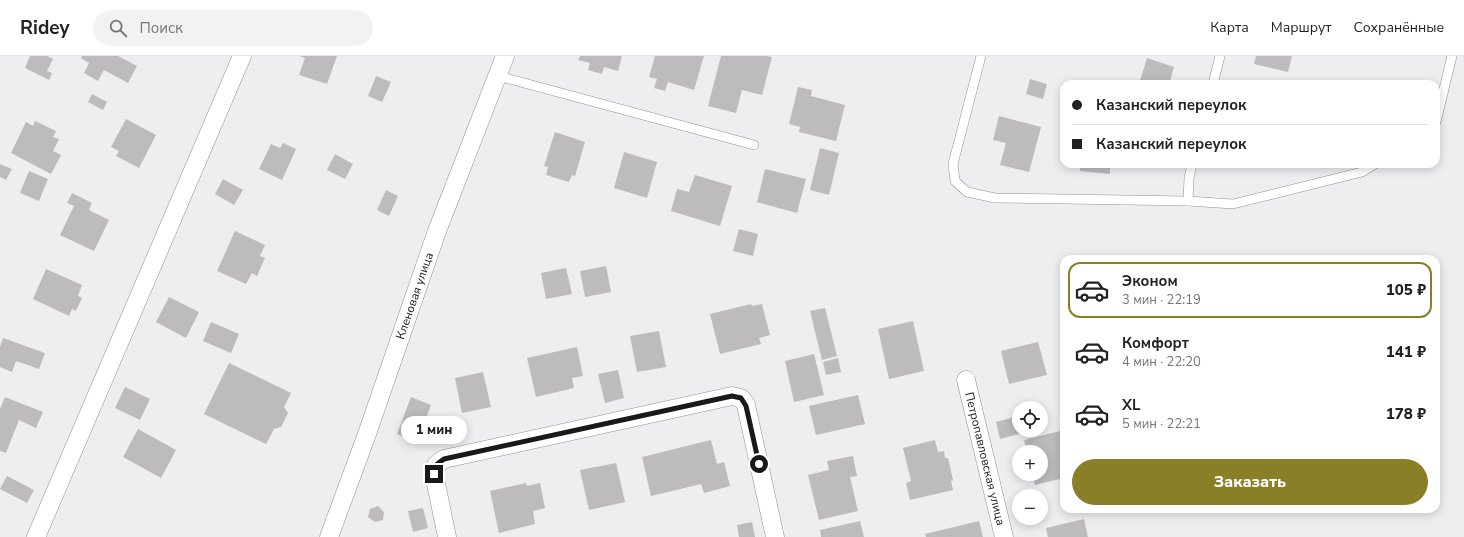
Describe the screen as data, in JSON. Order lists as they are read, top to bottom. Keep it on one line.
{"streets":{"street":["Кленовая улица","Петропавловская улица"]},"page":{"header":"Ridey","search":"Поиск","nav":["Карта","Маршрут","Сохранённые"],"banner":["Казанский переулок","Казанский переулок"],"list":[{"name":"Эконом","note":"3 мин · 22:19","value":"105 ₽"},{"name":"Комфорт","note":"4 мин · 22:20","value":"141 ₽"},{"name":"XL","note":"5 мин · 22:21","value":"178 ₽"}],"map_buttons":["+","−"],"bubble":"1 мин","buttons":"Заказать"}}
